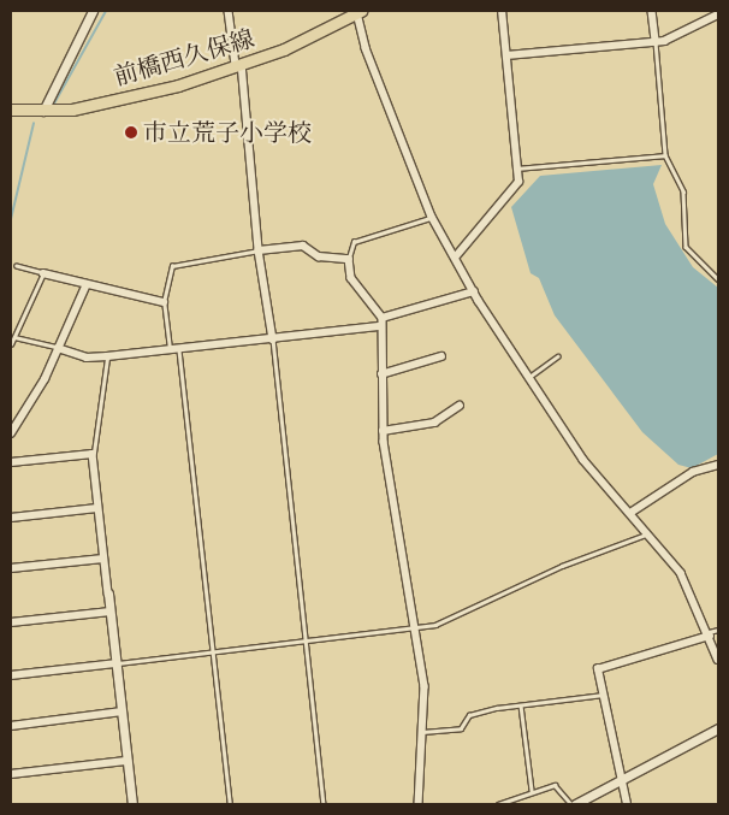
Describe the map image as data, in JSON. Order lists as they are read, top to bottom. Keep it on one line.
{"streets":{"main road":["前橋西久保線"]},"places":["市立荒子小学校"]}
